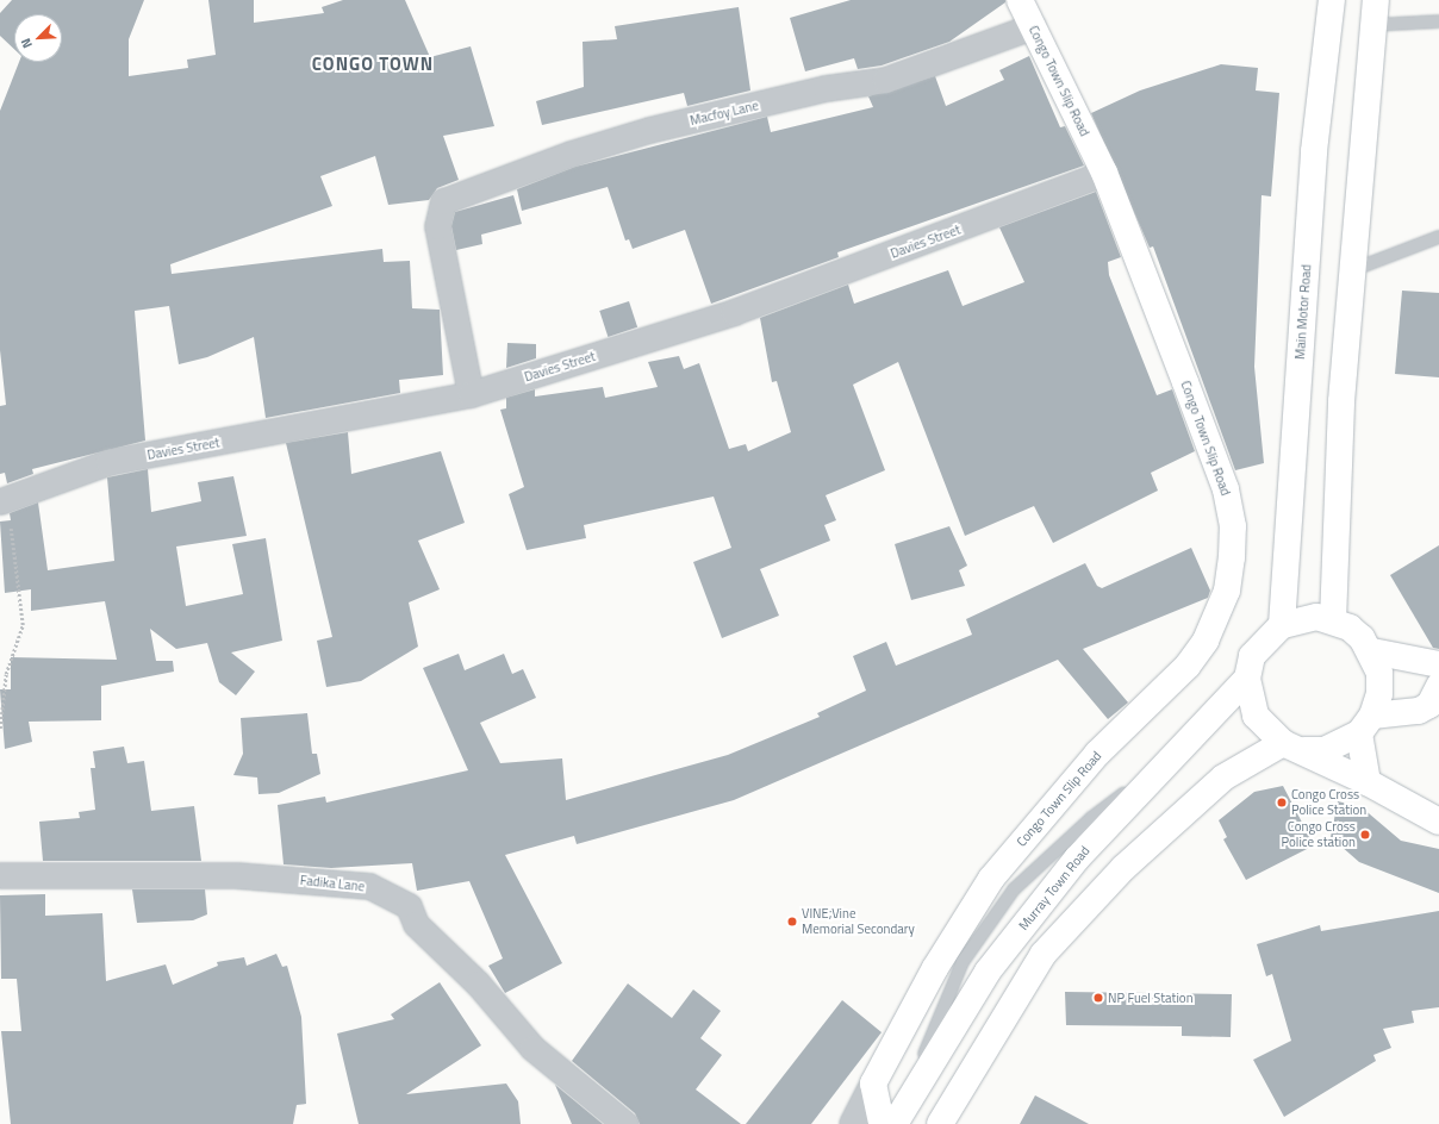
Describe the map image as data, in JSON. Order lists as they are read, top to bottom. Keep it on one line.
{"streets":{"main road":["Congo Town Slip Road","Main Motor Road","Murray Town Road"],"street":["Macfoy Lane","Davies Street","Fadika Lane"]},"crossings":[["Congo Town Slip Road","Macfoy Lane"],["Congo Town Slip Road","Davies Street"],["Macfoy Lane","Davies Street"],["Main Motor Road","Murray Town Road"]],"districts":["CONGO TOWN"],"places":["Congo Cross Police Station","Congo Cross Police station","VINE;Vine Memorial Secondary","NP Fuel Station"],"north":"bottom left"}
